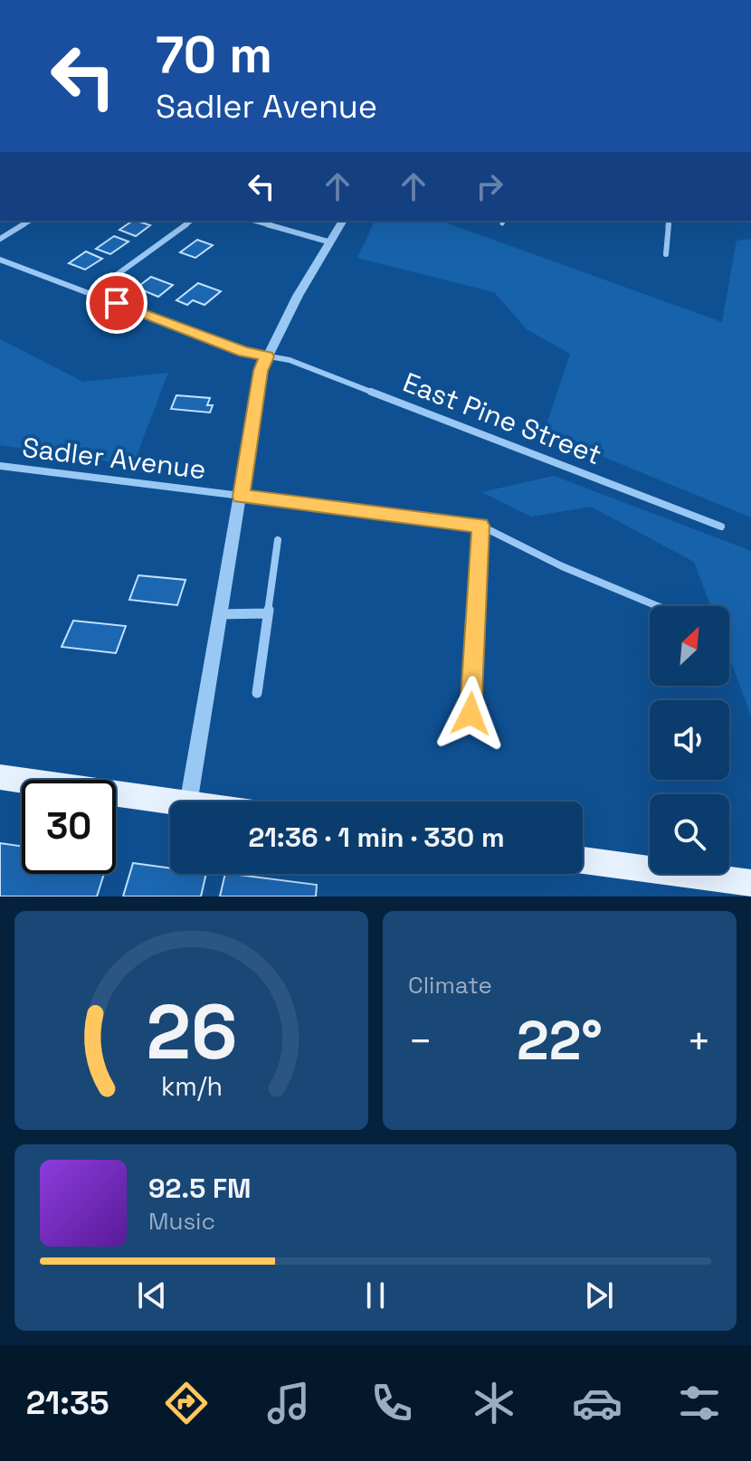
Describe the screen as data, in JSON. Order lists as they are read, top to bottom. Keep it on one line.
{"streets":{"street":["East Pine Street","Sadler Avenue"]},"north":"top right","page":{"turn":["70 m","Sadler Avenue"],"limit":"30","trip":"21:36 · 1 min · 330 m","tile":"Climate","heat":["−","22°","+"],"song":["92.5 FM","Music"],"tabs":"21:35","gauge":["26","km/h"]}}
